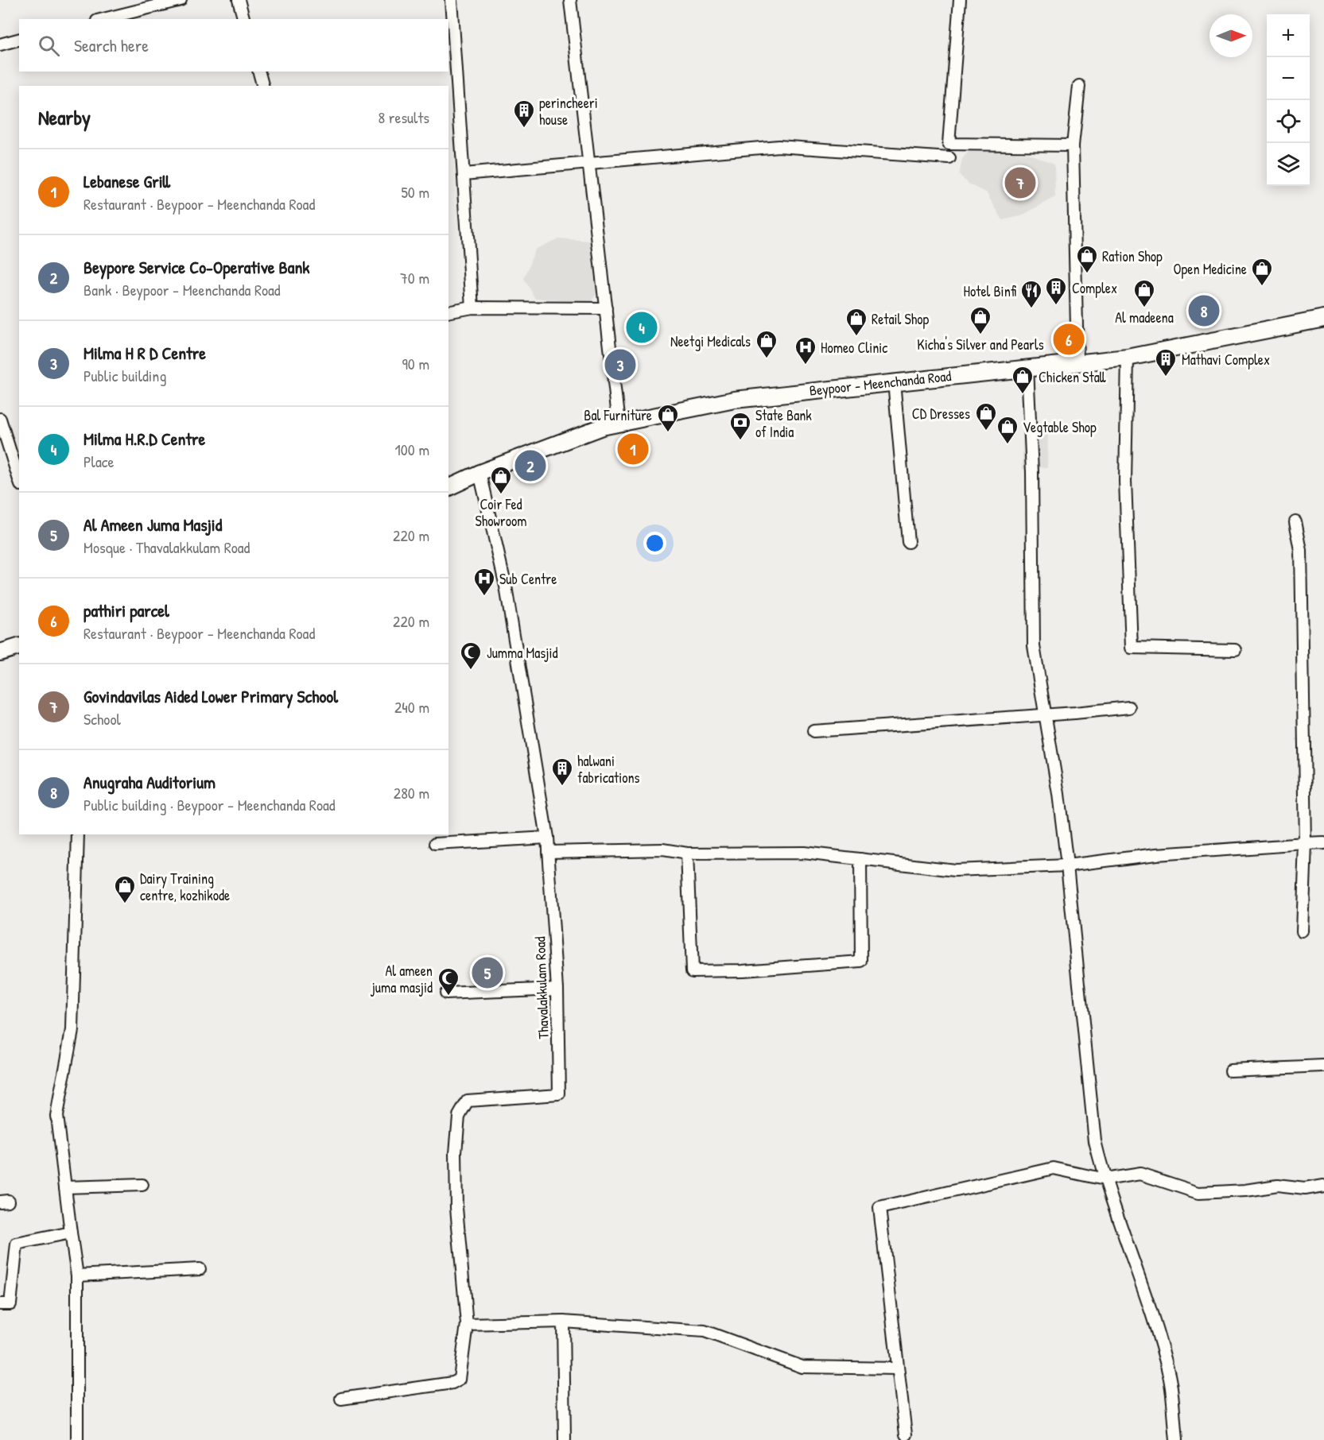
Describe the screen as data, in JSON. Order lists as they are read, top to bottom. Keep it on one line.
{"streets":{"main road":["Beypoor - Meenchanda Road"],"street":["Thavalakkulam Road"]},"crossings":[["Beypoor - Meenchanda Road","Thavalakkulam Road"]],"places":{"building":["perincheeri house","Complex","Mathavi Complex","halwani fabrications"],"shop":["Ration Shop","Open Medicine","Al madeena","Kicha's Silver and Pearls","Retail Shop","Neetgi Medicals","Chicken Stall","CD Dresses","Bal Furniture","Vegtable Shop","Coir Fed Showroom","Dairy Training centre, kozhikode"],"restaurant":["Hotel Binfi"],"hospital":["Homeo Clinic","Sub Centre"],"bank":["State Bank of India"],"mosque":["Jumma Masjid","Al ameen juma masjid"]},"north":"right","page":{"map_buttons":["+","−"],"search":"Search here","heading":["Nearby","8 results"],"list":[{"mark":"1","name":"Lebanese Grill","note":"Restaurant · Beypoor - Meenchanda Road","value":"50 m"},{"mark":"2","name":"Beypore Service Co-Operative Bank","note":"Bank · Beypoor - Meenchanda Road","value":"70 m"},{"mark":"3","name":"Milma H R D Centre","note":"Public building","value":"90 m"},{"mark":"4","name":"Milma H.R.D Centre","note":"Place","value":"100 m"},{"mark":"5","name":"Al Ameen Juma Masjid","note":"Mosque · Thavalakkulam Road","value":"220 m"},{"mark":"6","name":"pathiri parcel","note":"Restaurant · Beypoor - Meenchanda Road","value":"220 m"},{"mark":"7","name":"Govindavilas Aided Lower Primary School","note":"School","value":"240 m"},{"mark":"8","name":"Anugraha Auditorium","note":"Public building · Beypoor - Meenchanda Road","value":"280 m"}],"pins":["7","8","4","6","3","1","2","5"]}}
